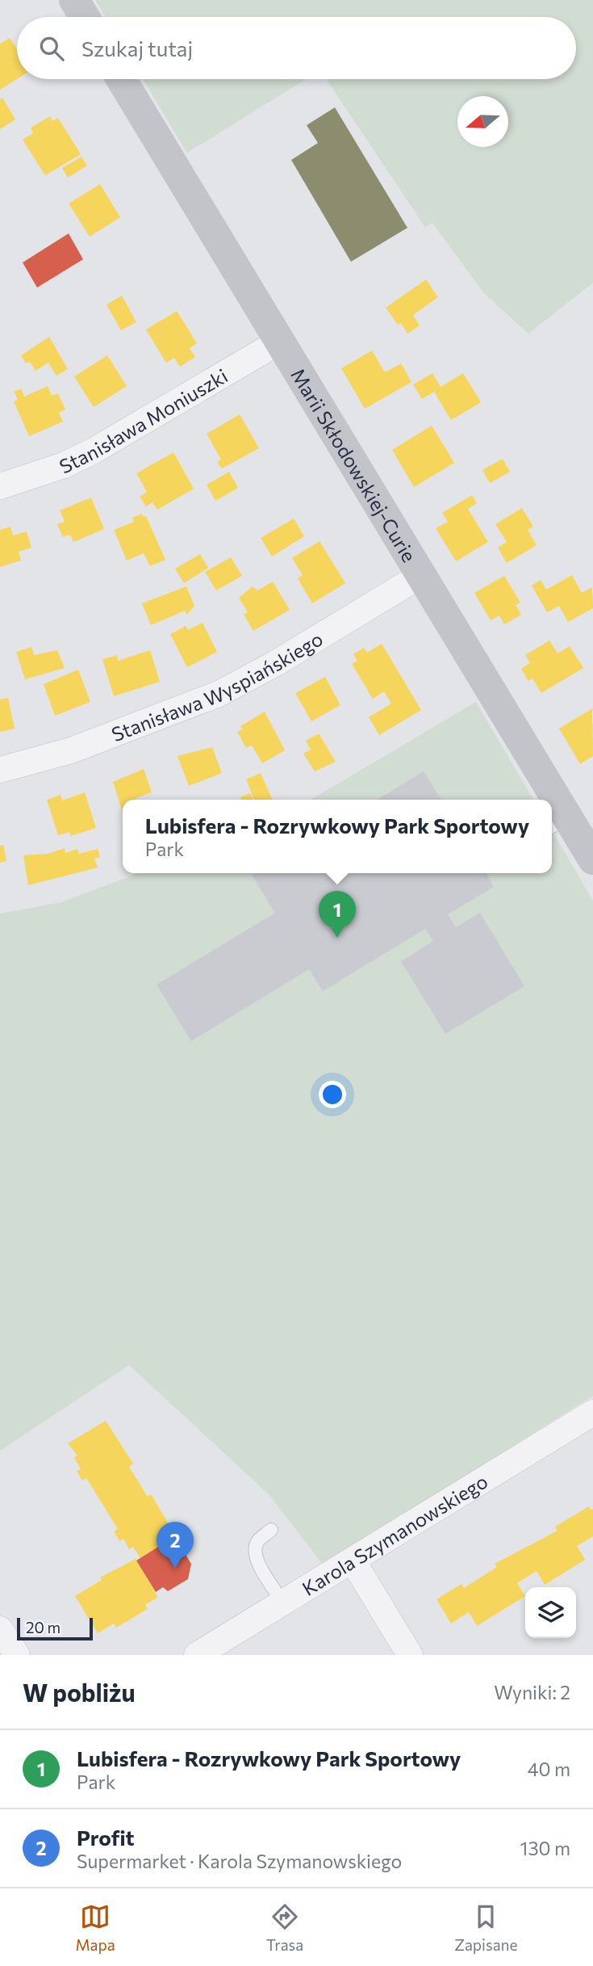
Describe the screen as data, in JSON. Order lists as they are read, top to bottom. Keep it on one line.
{"streets":{"street":["Stanisława Moniuszki","Marii Skłodowskiej-Curie","Stanisława Wyspiańskiego","Karola Szymanowskiego"]},"crossings":[["Stanisława Moniuszki","Marii Skłodowskiej-Curie"],["Marii Skłodowskiej-Curie","Stanisława Wyspiańskiego"]],"scale_bar":"20 m","north":"left","page":{"search":"Szukaj tutaj","popup":["Lubisfera - Rozrywkowy Park Sportowy","Park"],"pins":["1","2"],"scale":"20 m","heading":["W pobliżu","Wyniki: 2"],"list":[{"mark":"1","name":"Lubisfera - Rozrywkowy Park Sportowy","note":"Park","value":"40 m"},{"mark":"2","name":"Profit","note":"Supermarket · Karola Szymanowskiego","value":"130 m"}],"nav":["Mapa","Trasa","Zapisane"]}}
